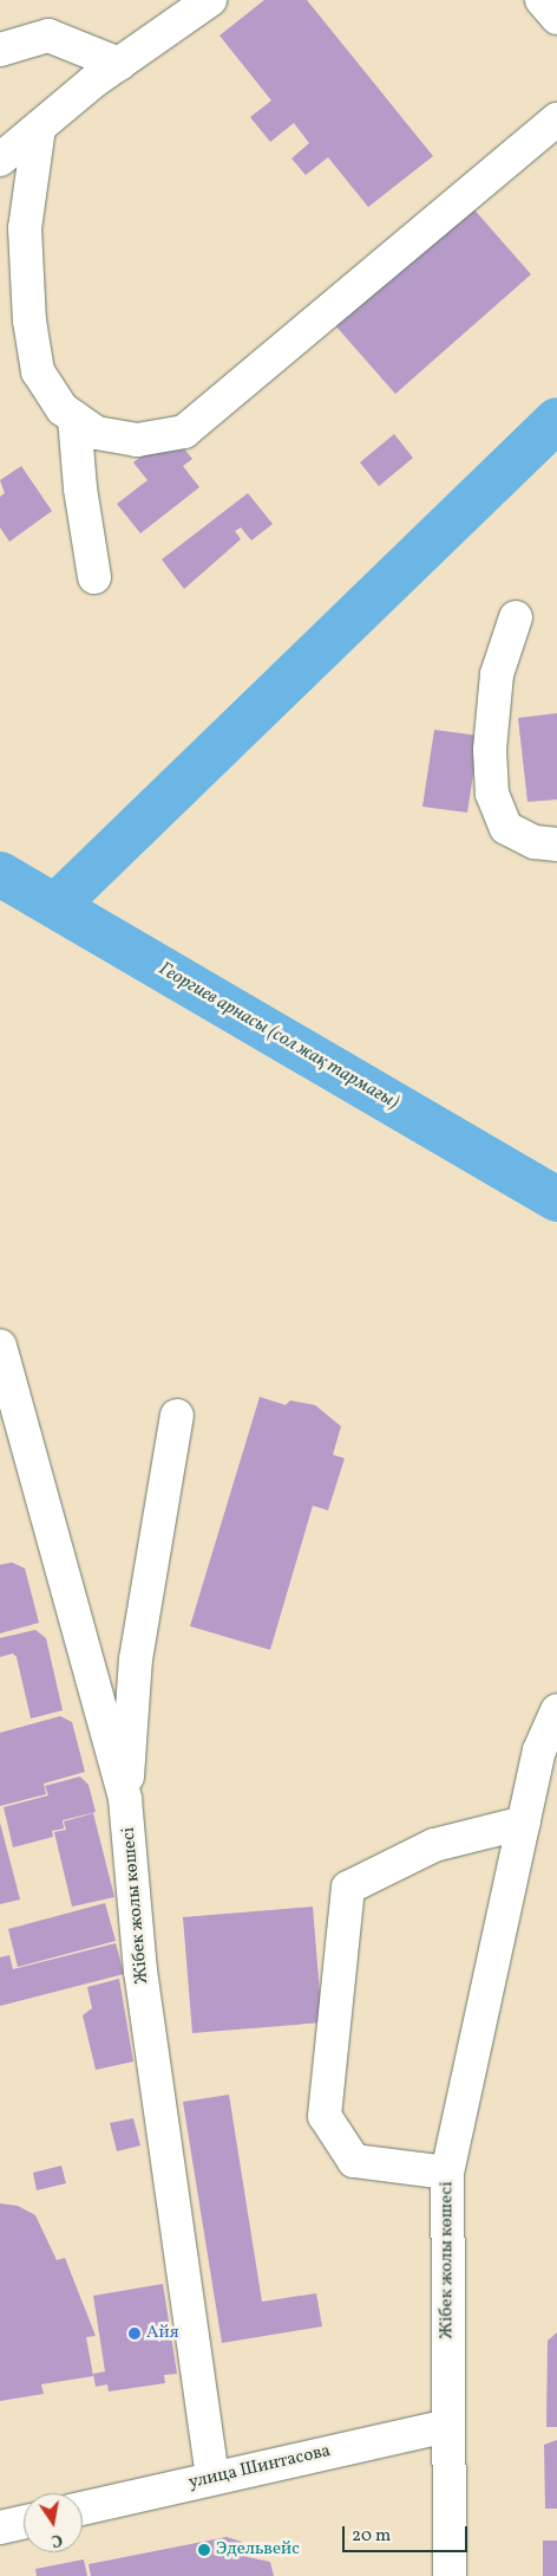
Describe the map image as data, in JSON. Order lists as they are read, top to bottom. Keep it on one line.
{"streets":{"main road":["Жібек жолы көшесі","улица Шинтасова"]},"crossings":[["Жібек жолы көшесі","улица Шинтасова"]],"water":["Георгиев арнасы (сол жақ тармағы)"],"places":["Айя","Эдельвейс"],"scale_bar":"20 m","north":"bottom"}
